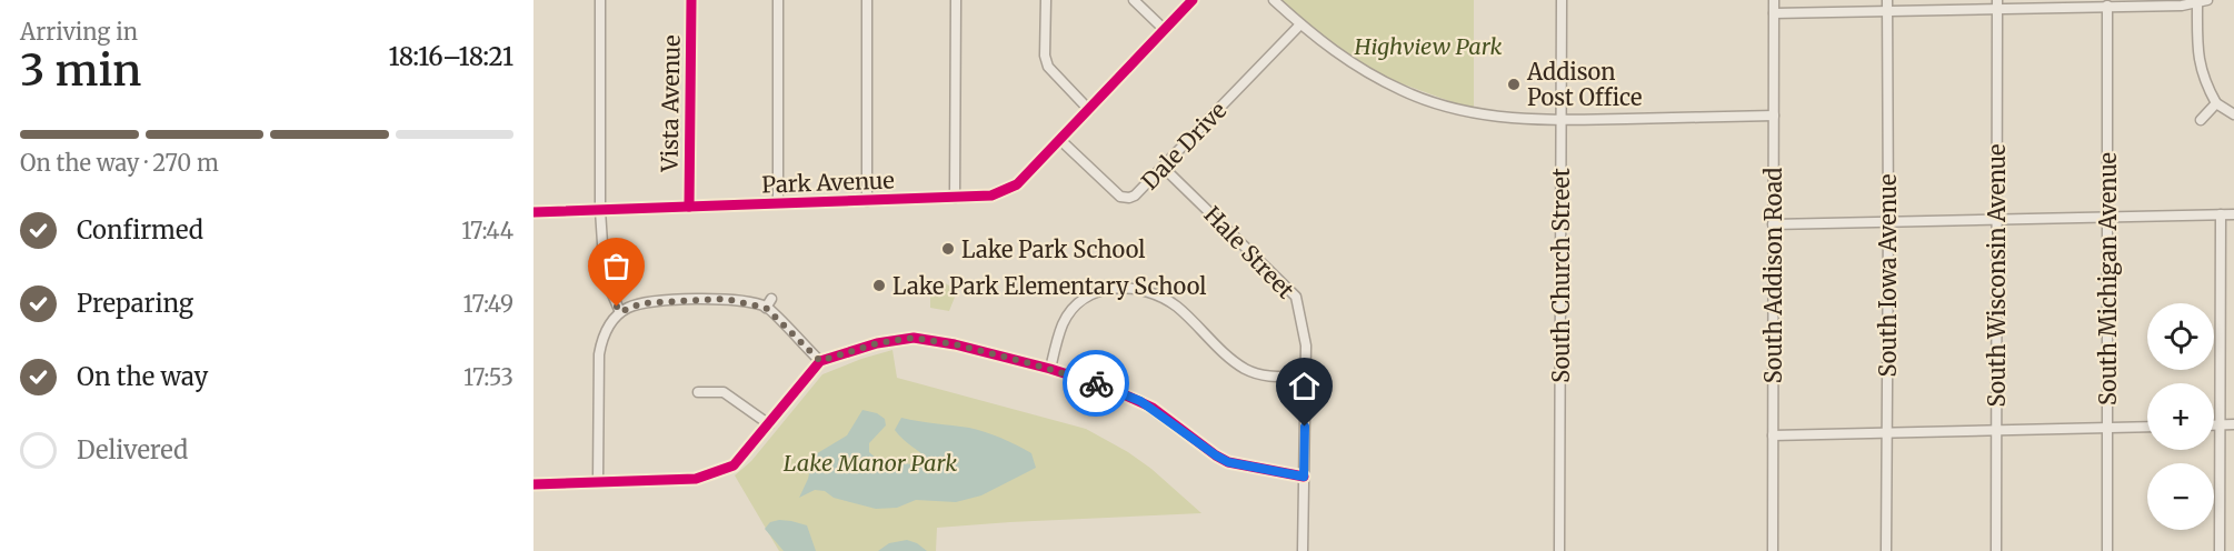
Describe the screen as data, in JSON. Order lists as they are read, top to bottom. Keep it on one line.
{"streets":{"street":["Vista Avenue","Dale Drive","Park Avenue","Hale Street","South Church Street","South Addison Road","South Iowa Avenue","South Wisconsin Avenue","South Michigan Avenue"]},"crossings":[["Vista Avenue","Park Avenue"],["Dale Drive","Park Avenue"],["Dale Drive","Hale Street"]],"parks":["Highview Park","Lake Manor Park"],"places":["Addison Post Office","Lake Park School","Lake Park Elementary School"],"page":{"heading":["3 min","Arriving in","18:16–18:21"],"bar":"On the way · 270 m","list":[["Confirmed","17:44"],["Preparing","17:49"],["On the way","17:53"],"Delivered"],"map_buttons":["+","−"]}}
